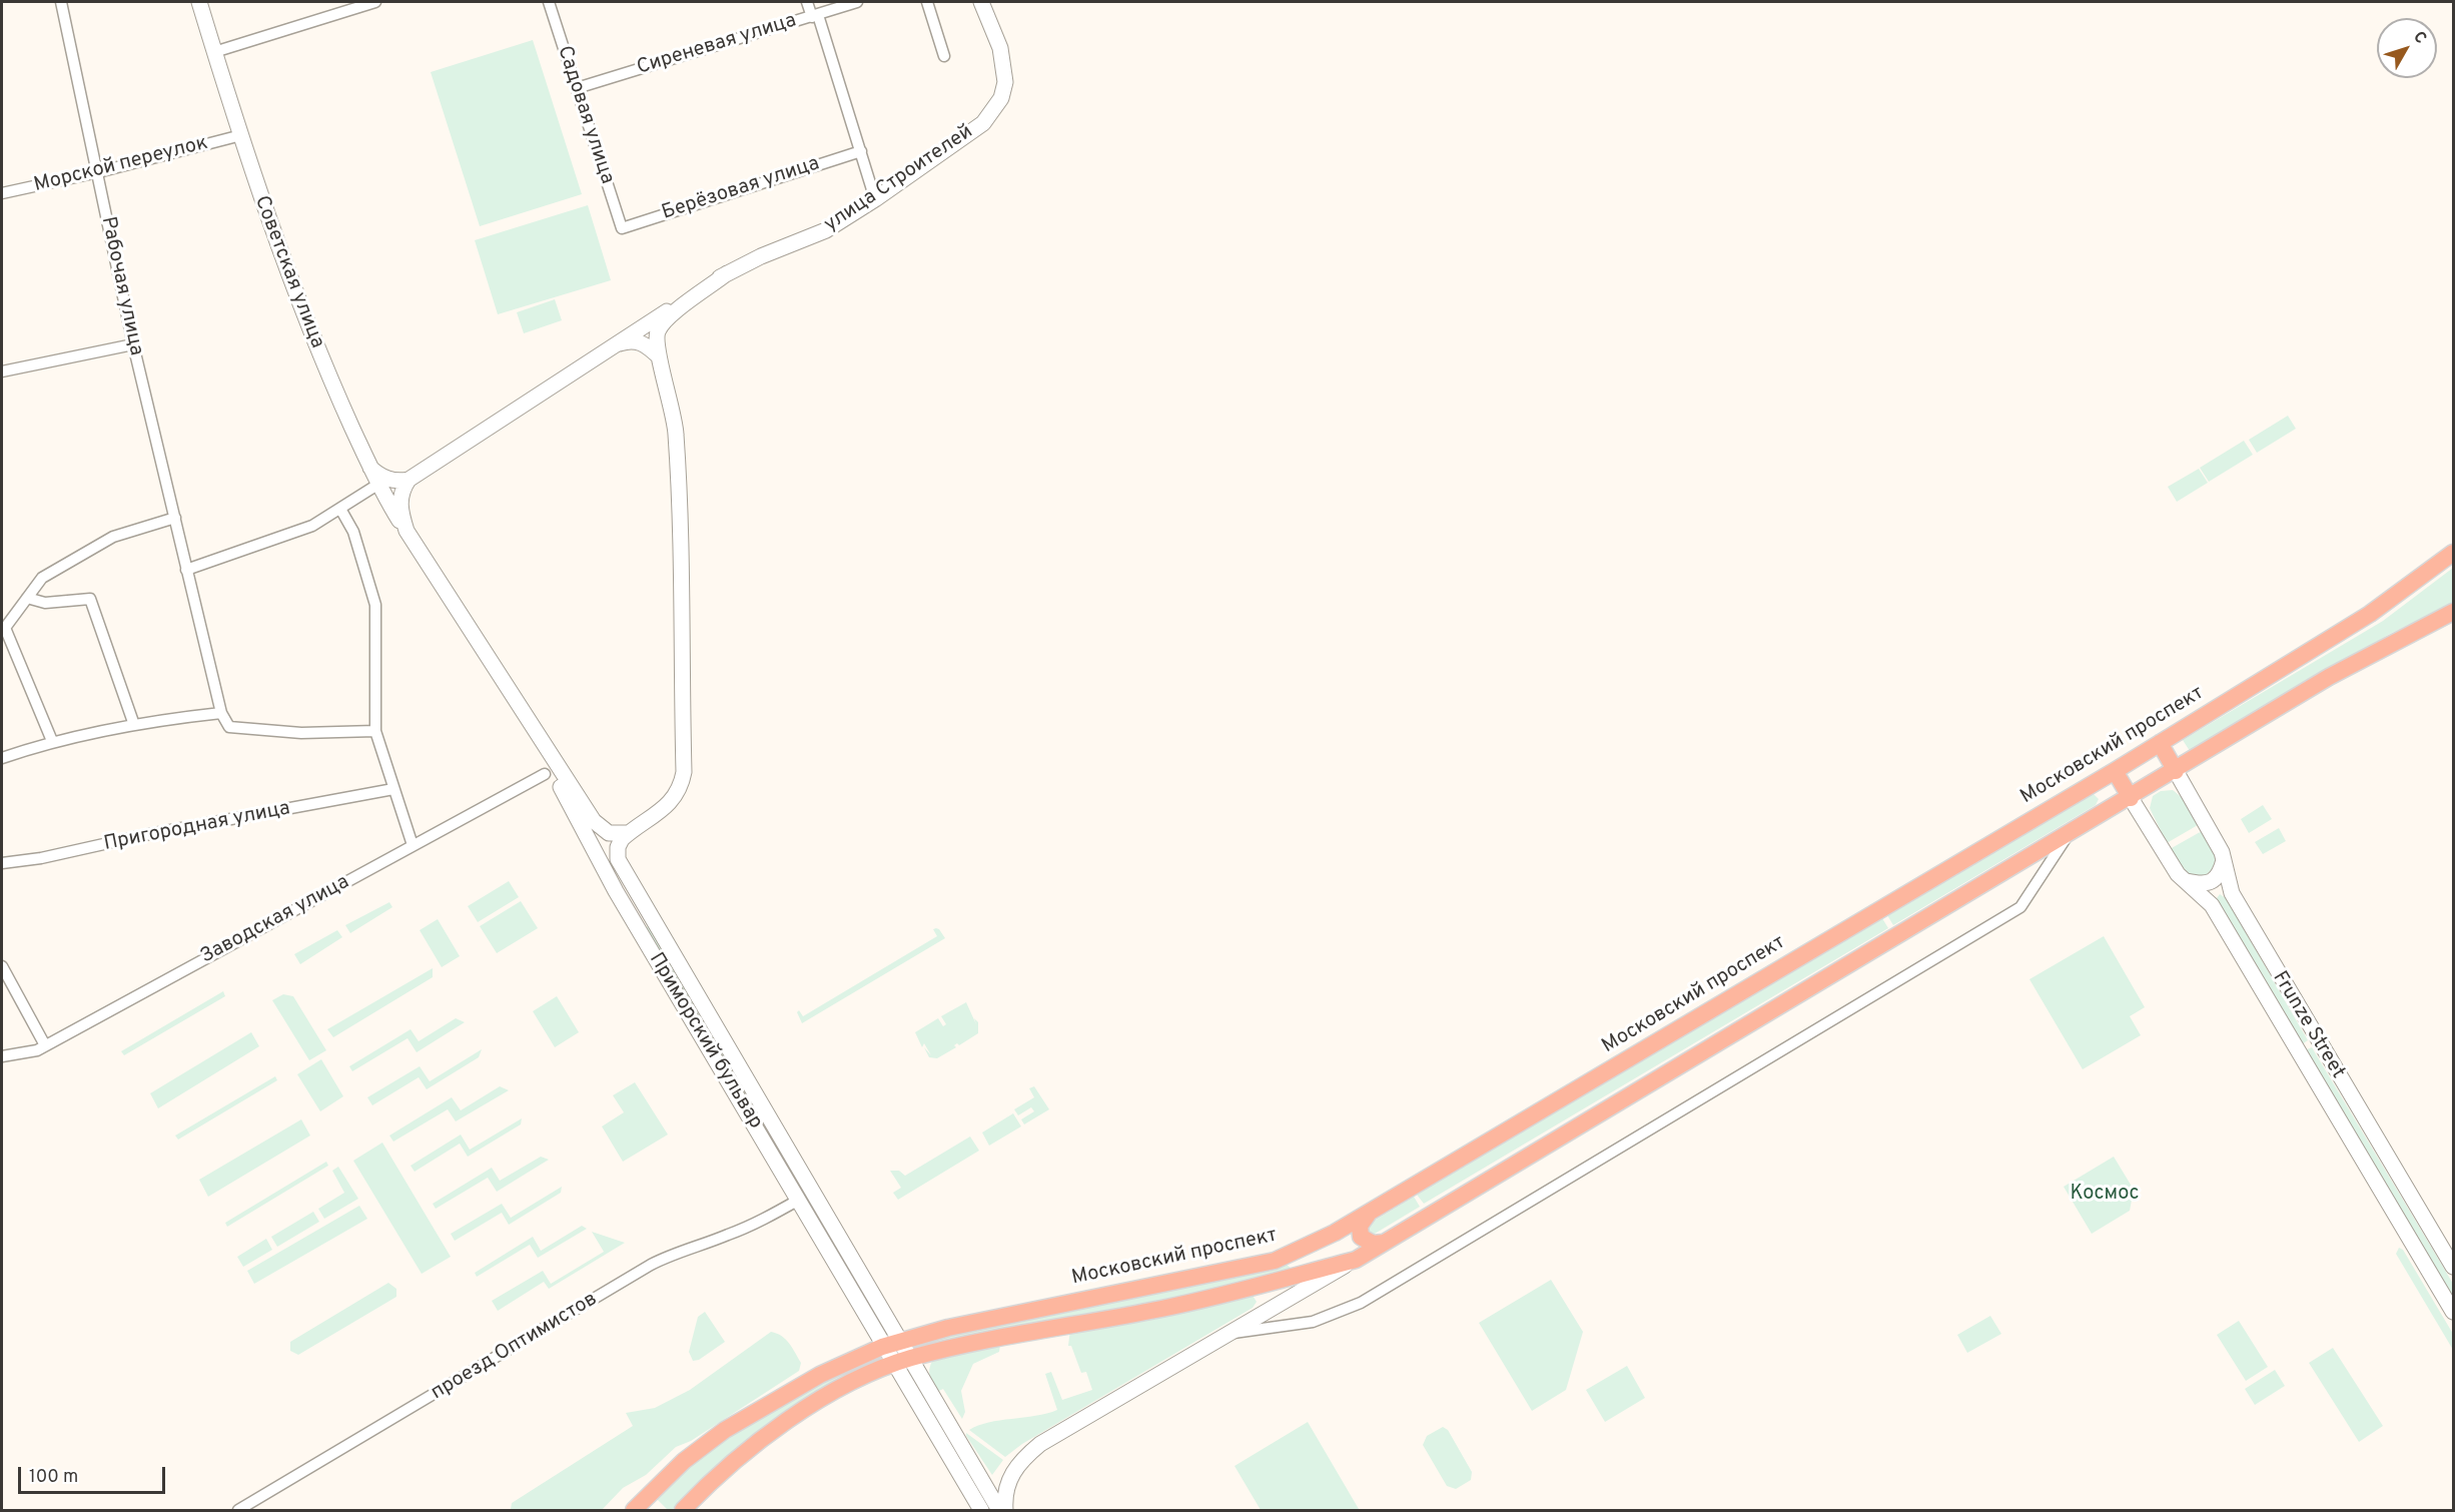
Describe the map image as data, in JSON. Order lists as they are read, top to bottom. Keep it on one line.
{"streets":{"main road":["улица Строителей","Советская улица","Московский проспект","Frunze Street","Приморский бульвар"],"street":["Сиреневая улица","Садовая улица","Морской переулок","Берёзовая улица","Рабочая улица","Пригородная улица","Заводская улица","проезд Оптимистов"]},"crossings":[["Сиреневая улица","Садовая улица"],["Садовая улица","Берёзовая улица"],["Морской переулок","Советская улица"],["Морской переулок","Рабочая улица"],["Советская улица","Приморский бульвар"],["Московский проспект","Frunze Street"],["Московский проспект","Приморский бульвар"],["Приморский бульвар","проезд Оптимистов"]],"parks":["Космос"],"scale_bar":"100 m","north":"top right"}
